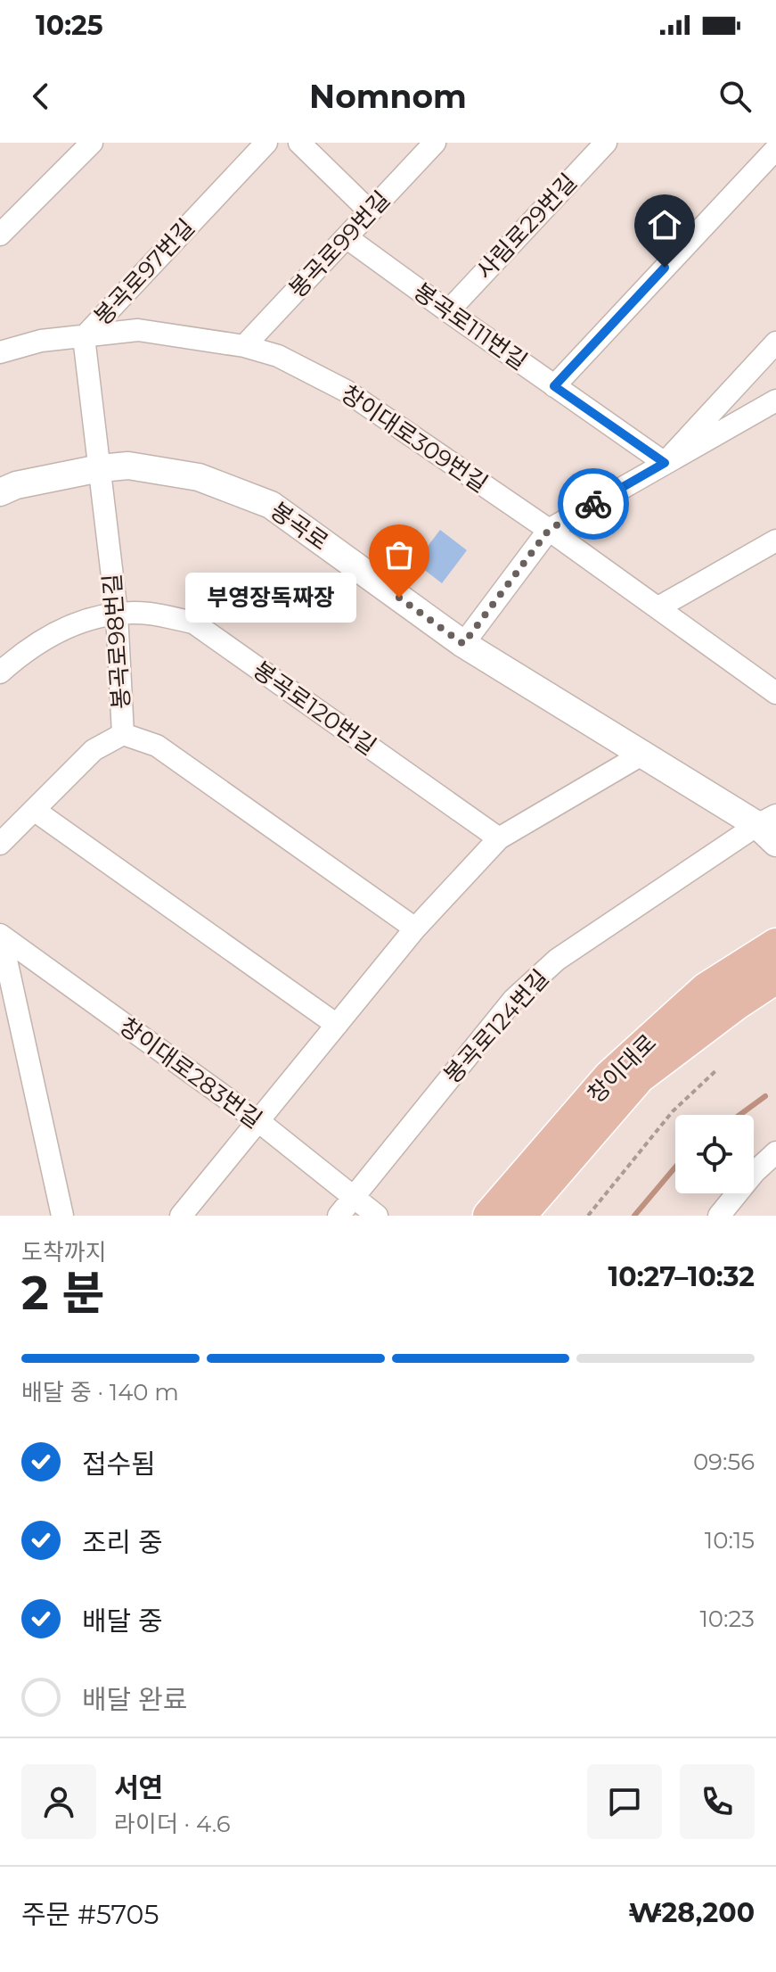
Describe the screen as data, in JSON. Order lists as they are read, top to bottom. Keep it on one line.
{"streets":{"main road":["창이대로"],"street":["사림로29번길","봉곡로99번길","봉곡로97번길","봉곡로111번길","창이대로309번길","봉곡로","봉곡로98번길","봉곡로120번길","봉곡로124번길","창이대로283번길"]},"crossings":[["사림로29번길","봉곡로111번길"],["봉곡로99번길","봉곡로111번길"],["봉곡로99번길","창이대로309번길"],["봉곡로97번길","창이대로309번길"],["봉곡로97번길","봉곡로"],["봉곡로97번길","봉곡로98번길"],["봉곡로","봉곡로98번길"],["봉곡로","봉곡로124번길"],["봉곡로98번길","봉곡로120번길"],["봉곡로124번길","창이대로283번길"]],"places":["부영장독짜장"],"page":{"status":"10:25","header":"Nomnom","bubble":"부영장독짜장","heading":["2 분","도착까지","10:27–10:32"],"panel":["서연","라이더 · 4.6","주문 #5705","₩28,200"],"bar":"배달 중 · 140 m","list":[["접수됨","09:56"],["조리 중","10:15"],["배달 중","10:23"],"배달 완료"]}}
